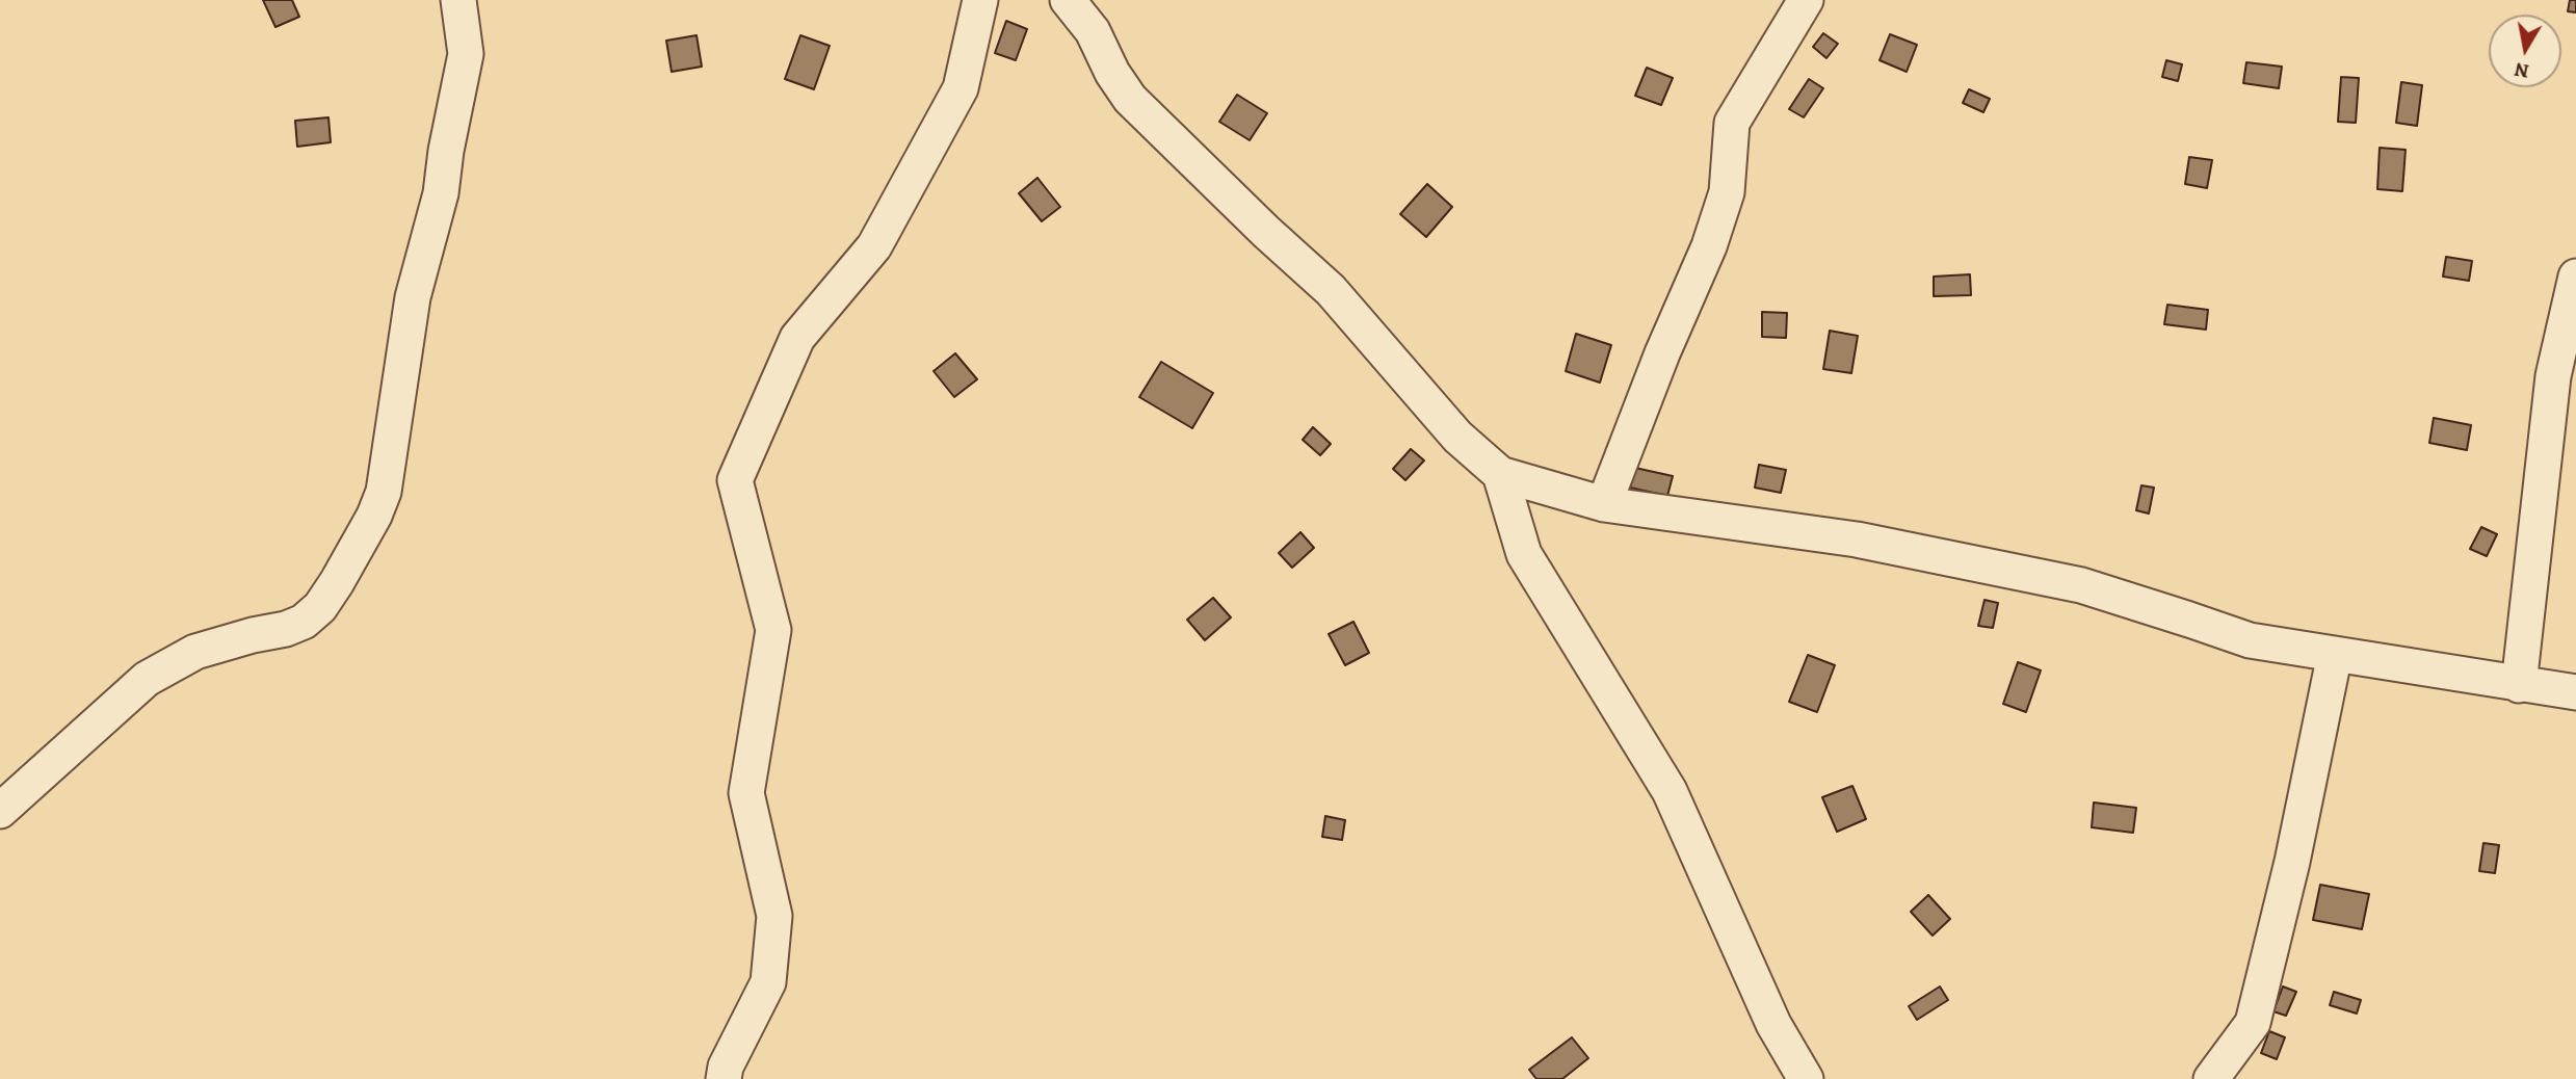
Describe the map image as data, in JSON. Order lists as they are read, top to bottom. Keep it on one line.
{"north":"bottom"}
